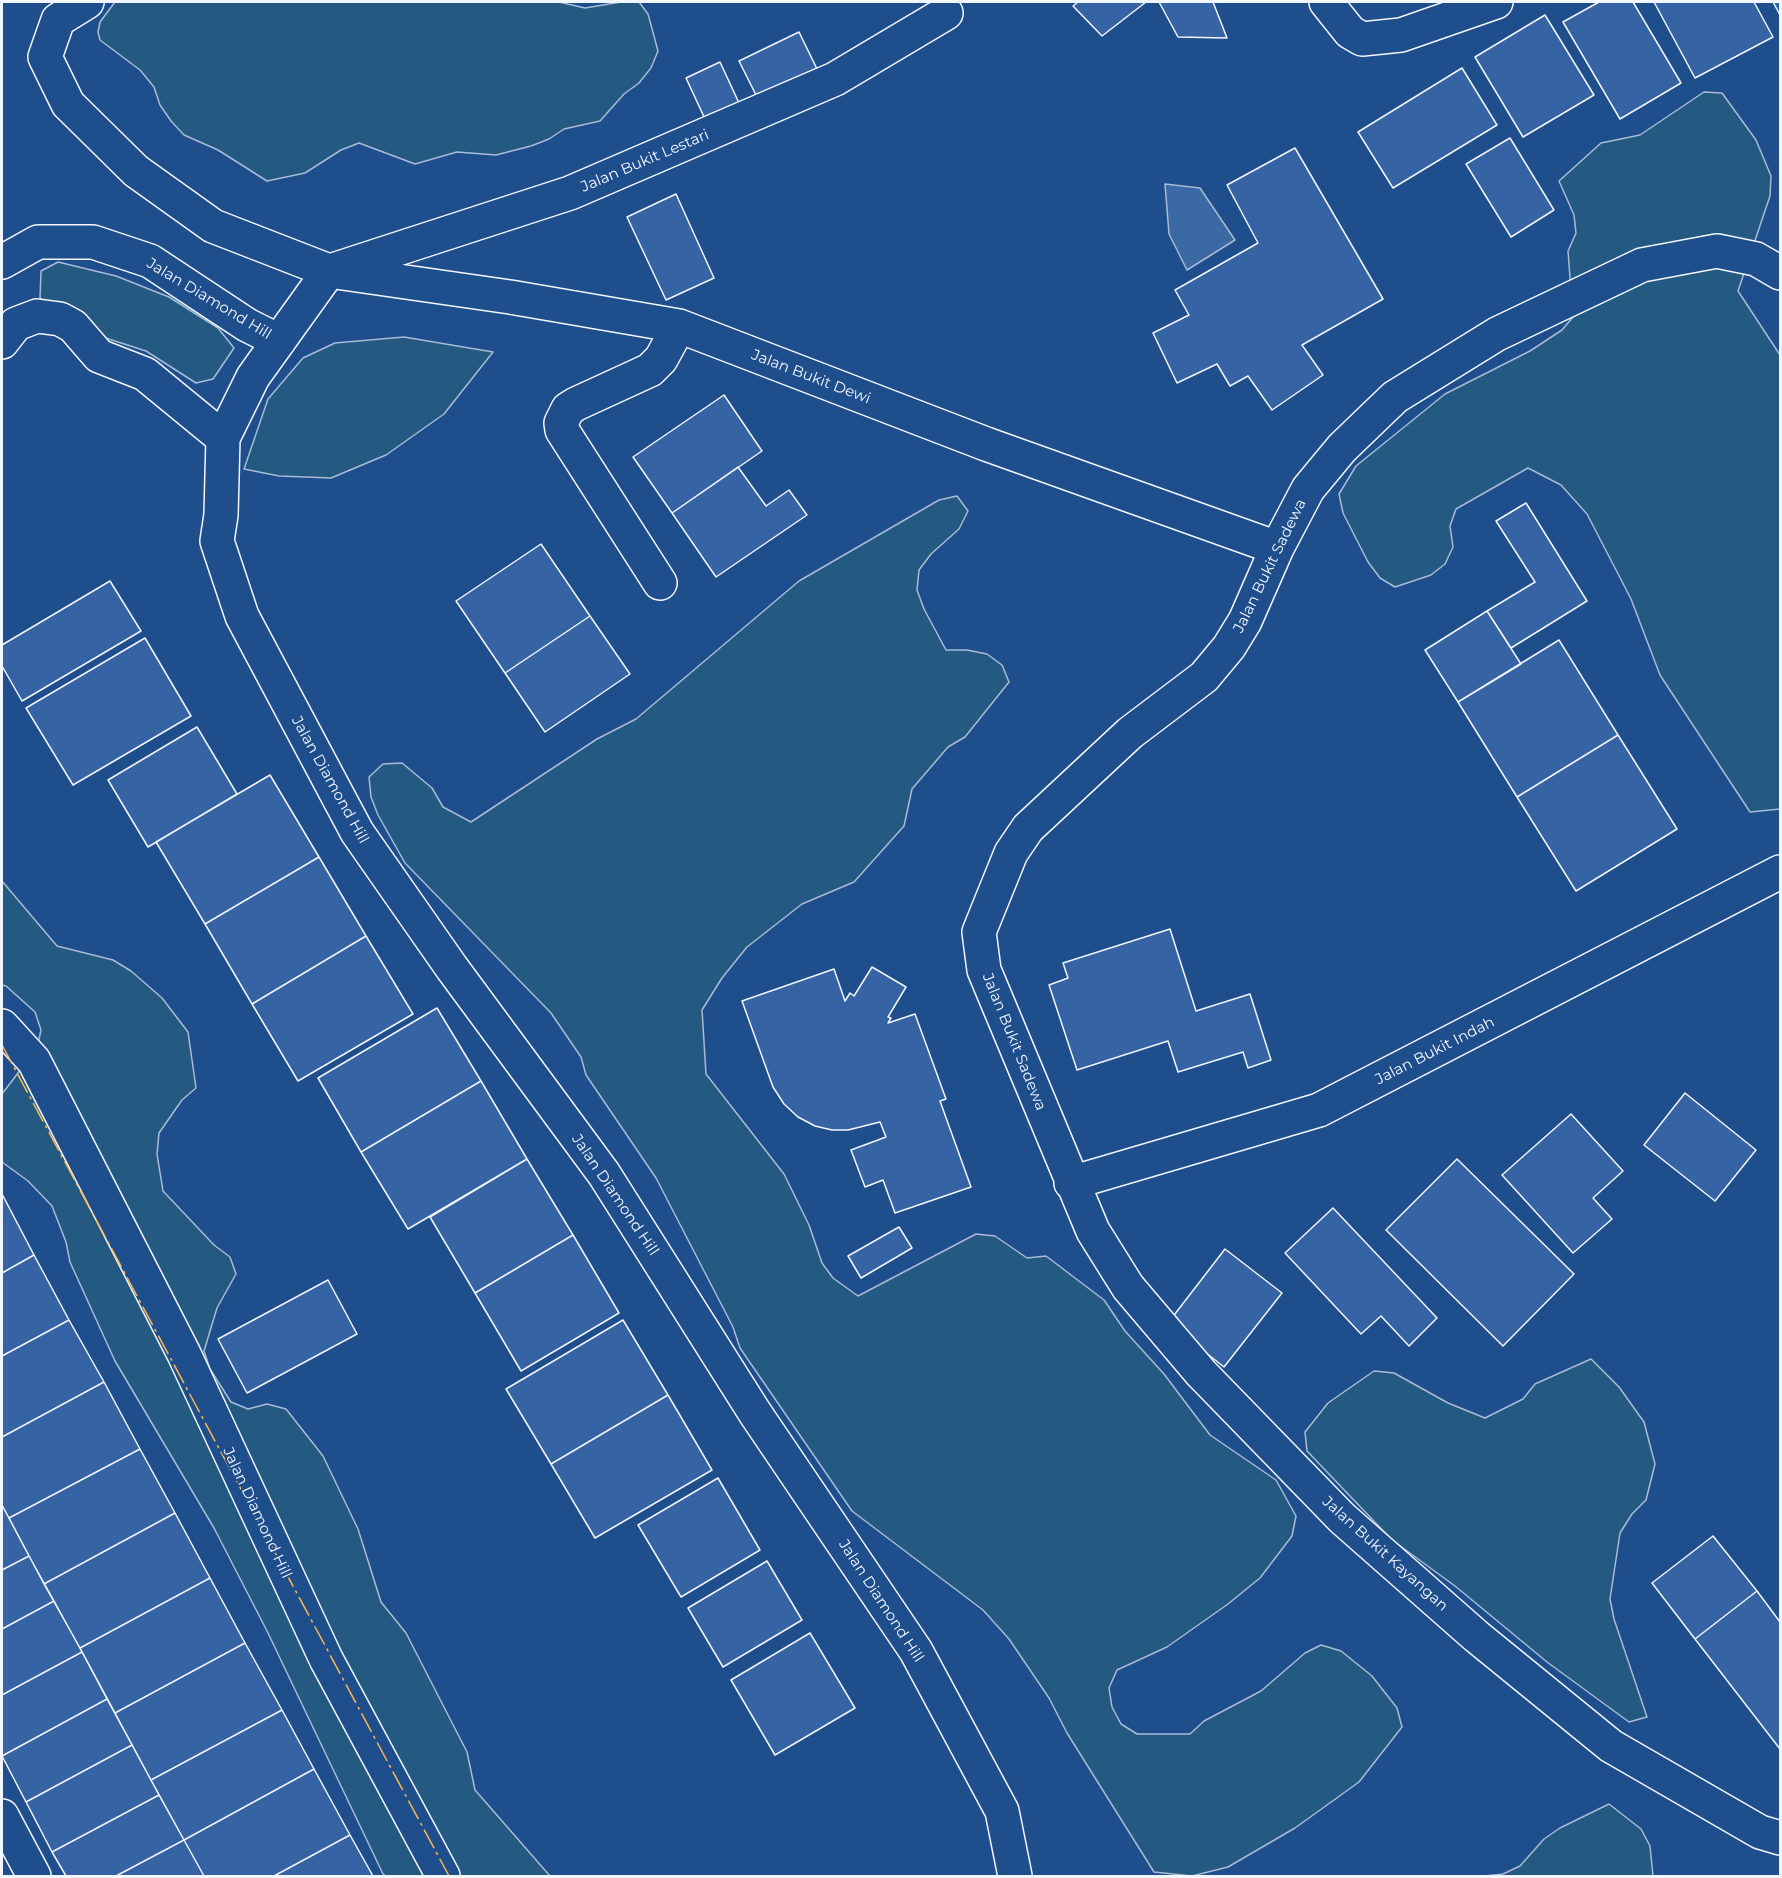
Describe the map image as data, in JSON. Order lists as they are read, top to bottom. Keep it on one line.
{"streets":{"street":["Jalan Bukit Lestari","Jalan Diamond Hill","Jalan Bukit Dewi","Jalan Bukit Sadewa","Jalan Bukit Indah","Jalan Bukit Kayangan"]},"crossings":[["Jalan Bukit Lestari","Jalan Bukit Dewi"],["Jalan Bukit Dewi","Jalan Bukit Sadewa"],["Jalan Bukit Sadewa","Jalan Bukit Indah"],["Jalan Bukit Sadewa","Jalan Bukit Kayangan"],["Jalan Bukit Indah","Jalan Bukit Kayangan"]]}
